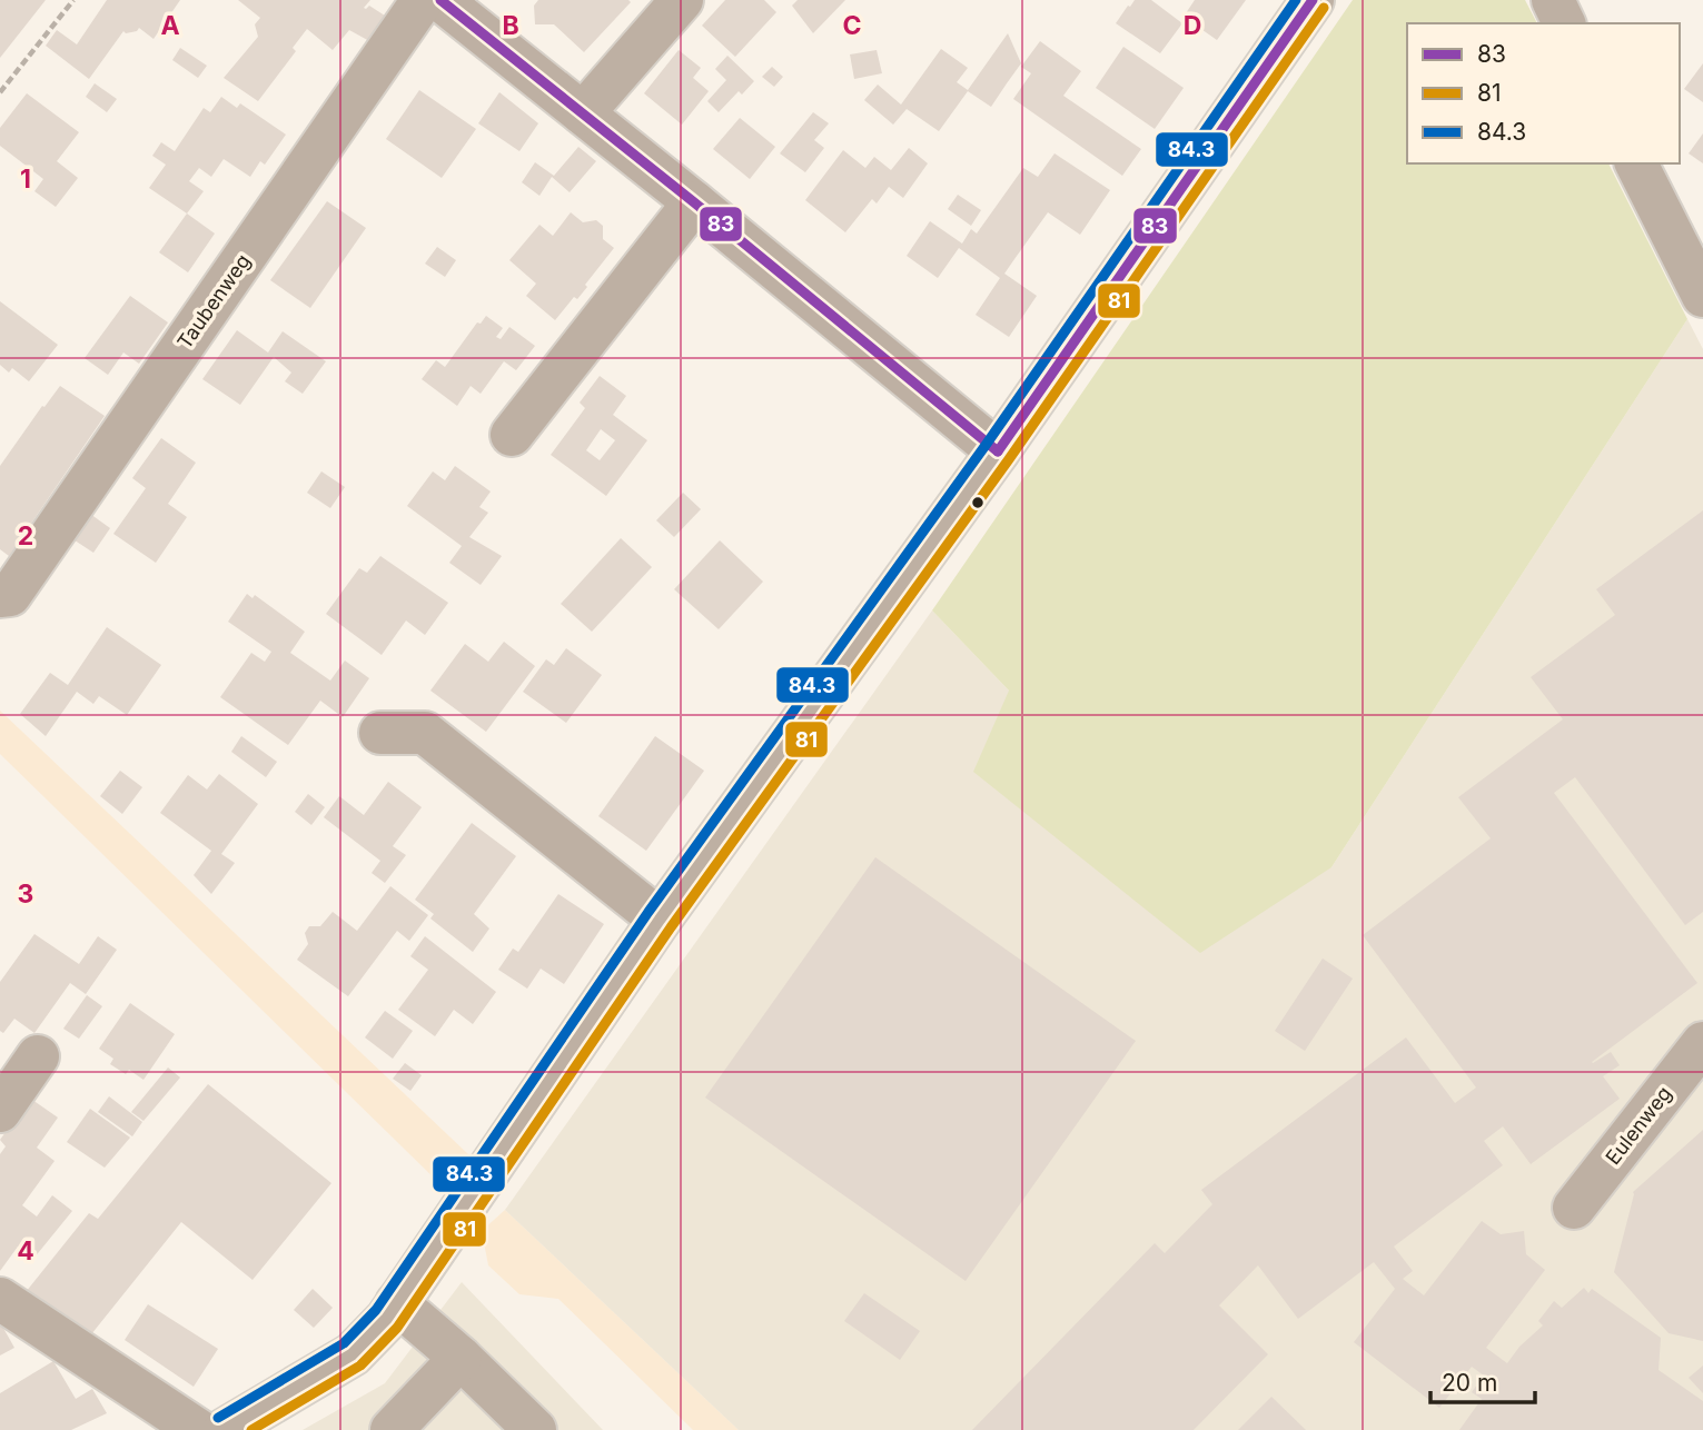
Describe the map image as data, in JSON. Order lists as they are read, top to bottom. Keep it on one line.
{"streets":{"street":["Taubenweg","Eulenweg"]},"lines":["transit line 83","transit line 84.3","transit line 81"],"legend":["83","81","84.3"],"scale_bar":"20 m","grid":{"columns":["A","B","C","D"],"rows":["1","2","3","4"]}}
